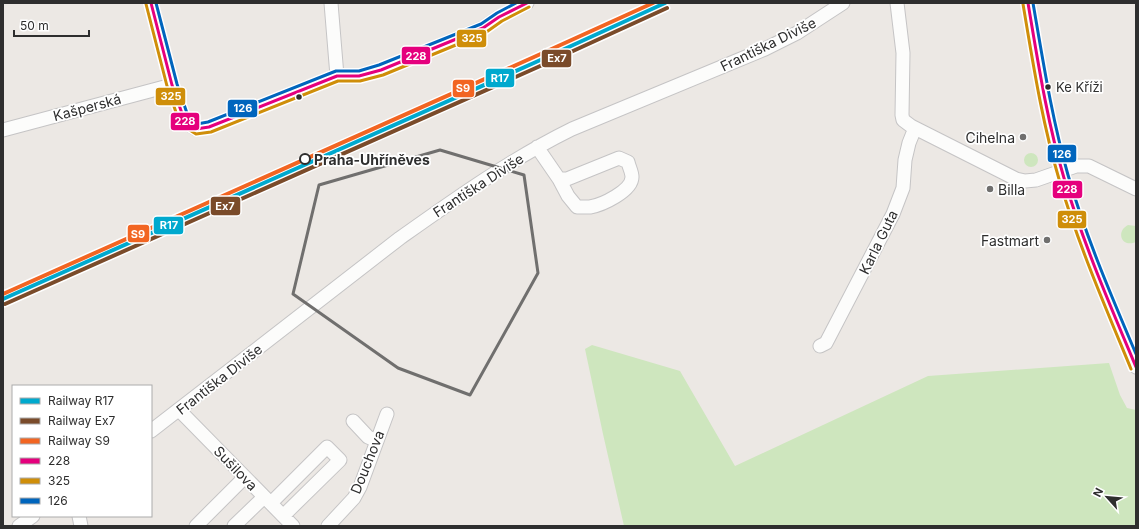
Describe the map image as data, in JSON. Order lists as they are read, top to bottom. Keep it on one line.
{"streets":{"street":["Františka Diviše","Kašperská","Karla Guta","Douchova","Sušilova"]},"crossings":[["Františka Diviše","Sušilova"]],"places":["Ke Kříži","Cihelna","Praha-Uhříněves","Billa","Fastmart"],"lines":["rail line R17","rail line S9","transit line 228","transit line 126","transit line 325","rail line Ex7"],"legend":["Railway R17","Railway Ex7","Railway S9","228","325","126"],"scale_bar":"50 m","north":"top left"}
